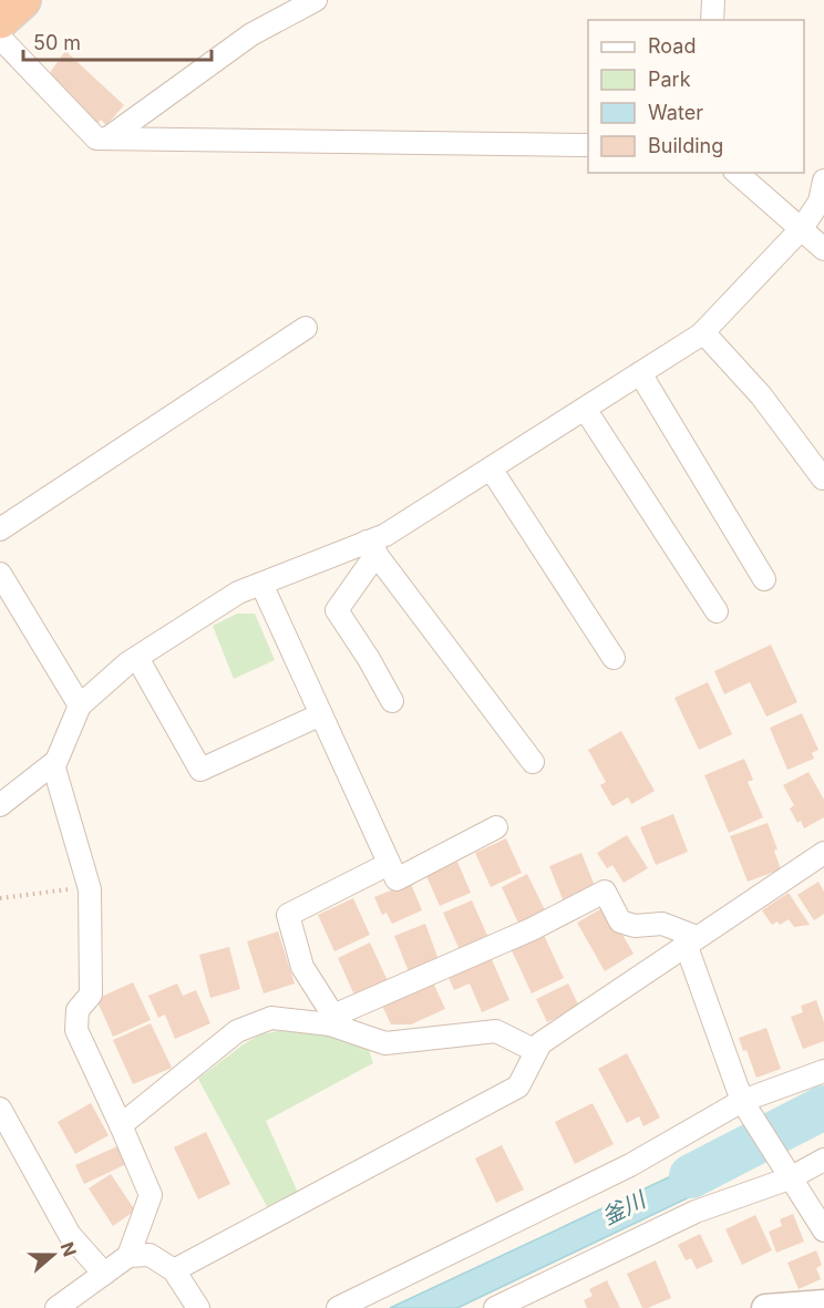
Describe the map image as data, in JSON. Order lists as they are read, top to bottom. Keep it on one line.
{"water":["釜川"],"legend":["Road","Park","Water","Building"],"scale_bar":"50 m","north":"right"}
